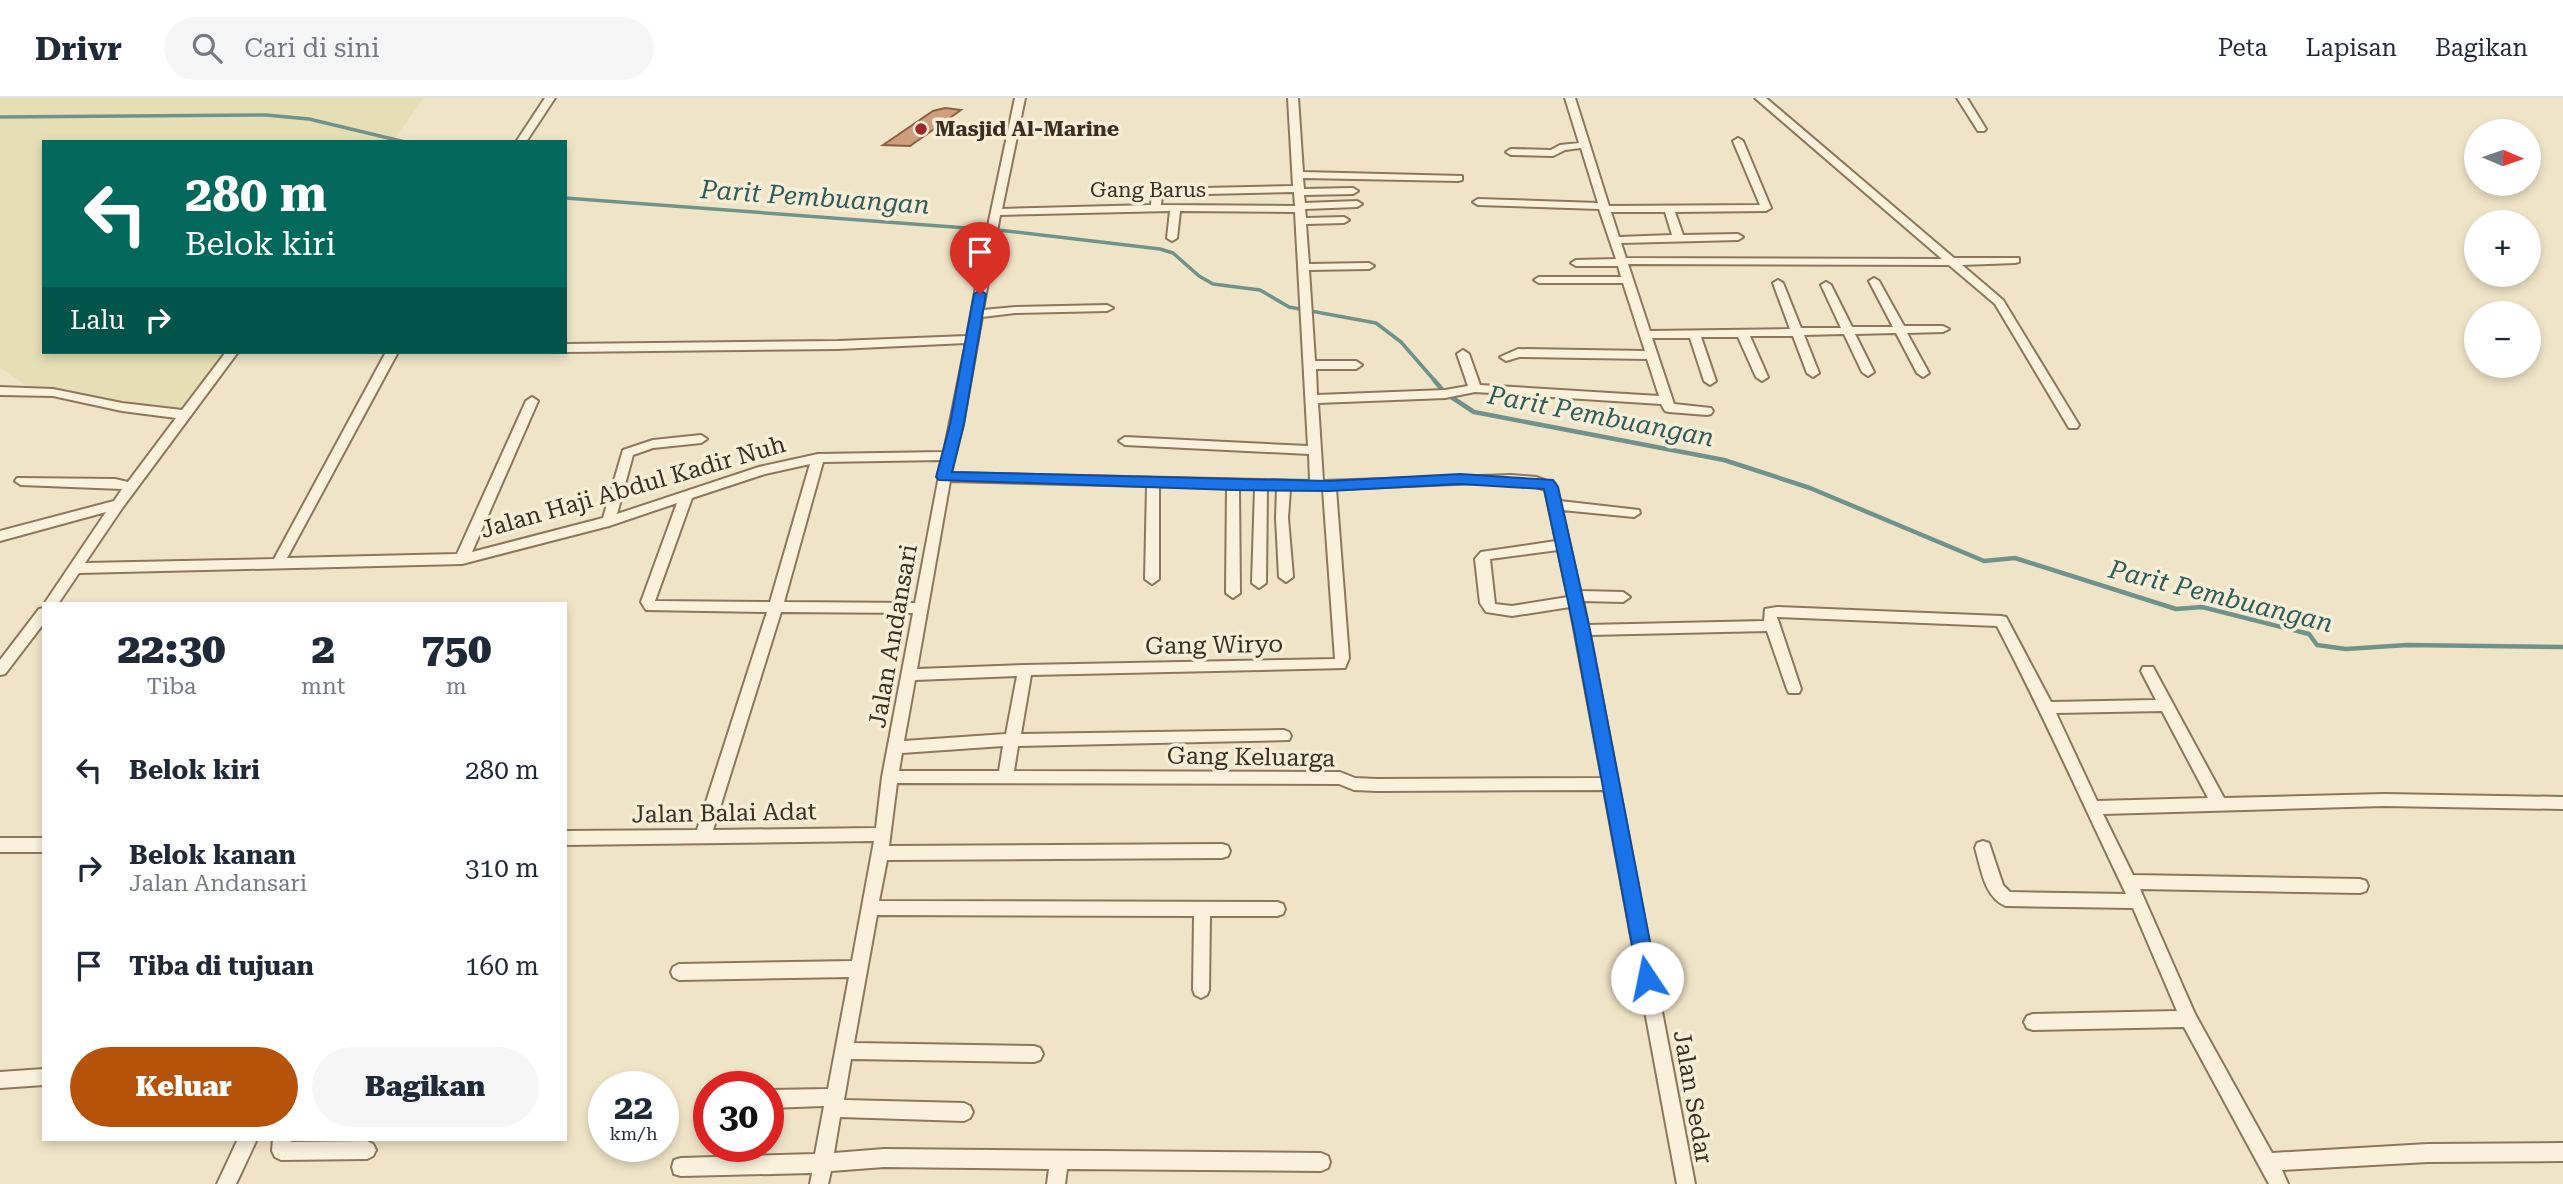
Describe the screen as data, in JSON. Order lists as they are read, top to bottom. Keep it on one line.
{"streets":{"street":["Gang Barus","Jalan Haji Abdul Kadir Nuh","Jalan Andansari","Gang Wiryo","Gang Keluarga","Jalan Balai Adat","Jalan Sedar"]},"crossings":[["Gang Barus","Jalan Andansari"],["Jalan Haji Abdul Kadir Nuh","Jalan Andansari"],["Jalan Andansari","Gang Wiryo"],["Jalan Andansari","Gang Keluarga"],["Jalan Andansari","Jalan Balai Adat"],["Gang Wiryo","Jalan Sedar"],["Gang Keluarga","Jalan Sedar"]],"water":["Parit Pembuangan"],"places":["Masjid Al-Marine"],"north":"right","page":{"header":"Drivr","search":"Cari di sini","nav":["Peta","Lapisan","Bagikan"],"map_buttons":["+","−"],"turn":["280 m","Belok kiri"],"then":"Lalu","eta":["22:30","Tiba","2","mnt","750","m"],"list":[{"name":"Belok kiri","value":"280 m"},{"name":"Belok kanan","note":"Jalan Andansari","value":"310 m"},{"name":"Tiba di tujuan","value":"160 m"}],"buttons":["Keluar","Bagikan"],"speed":"22 km/h","limit":"30"}}
